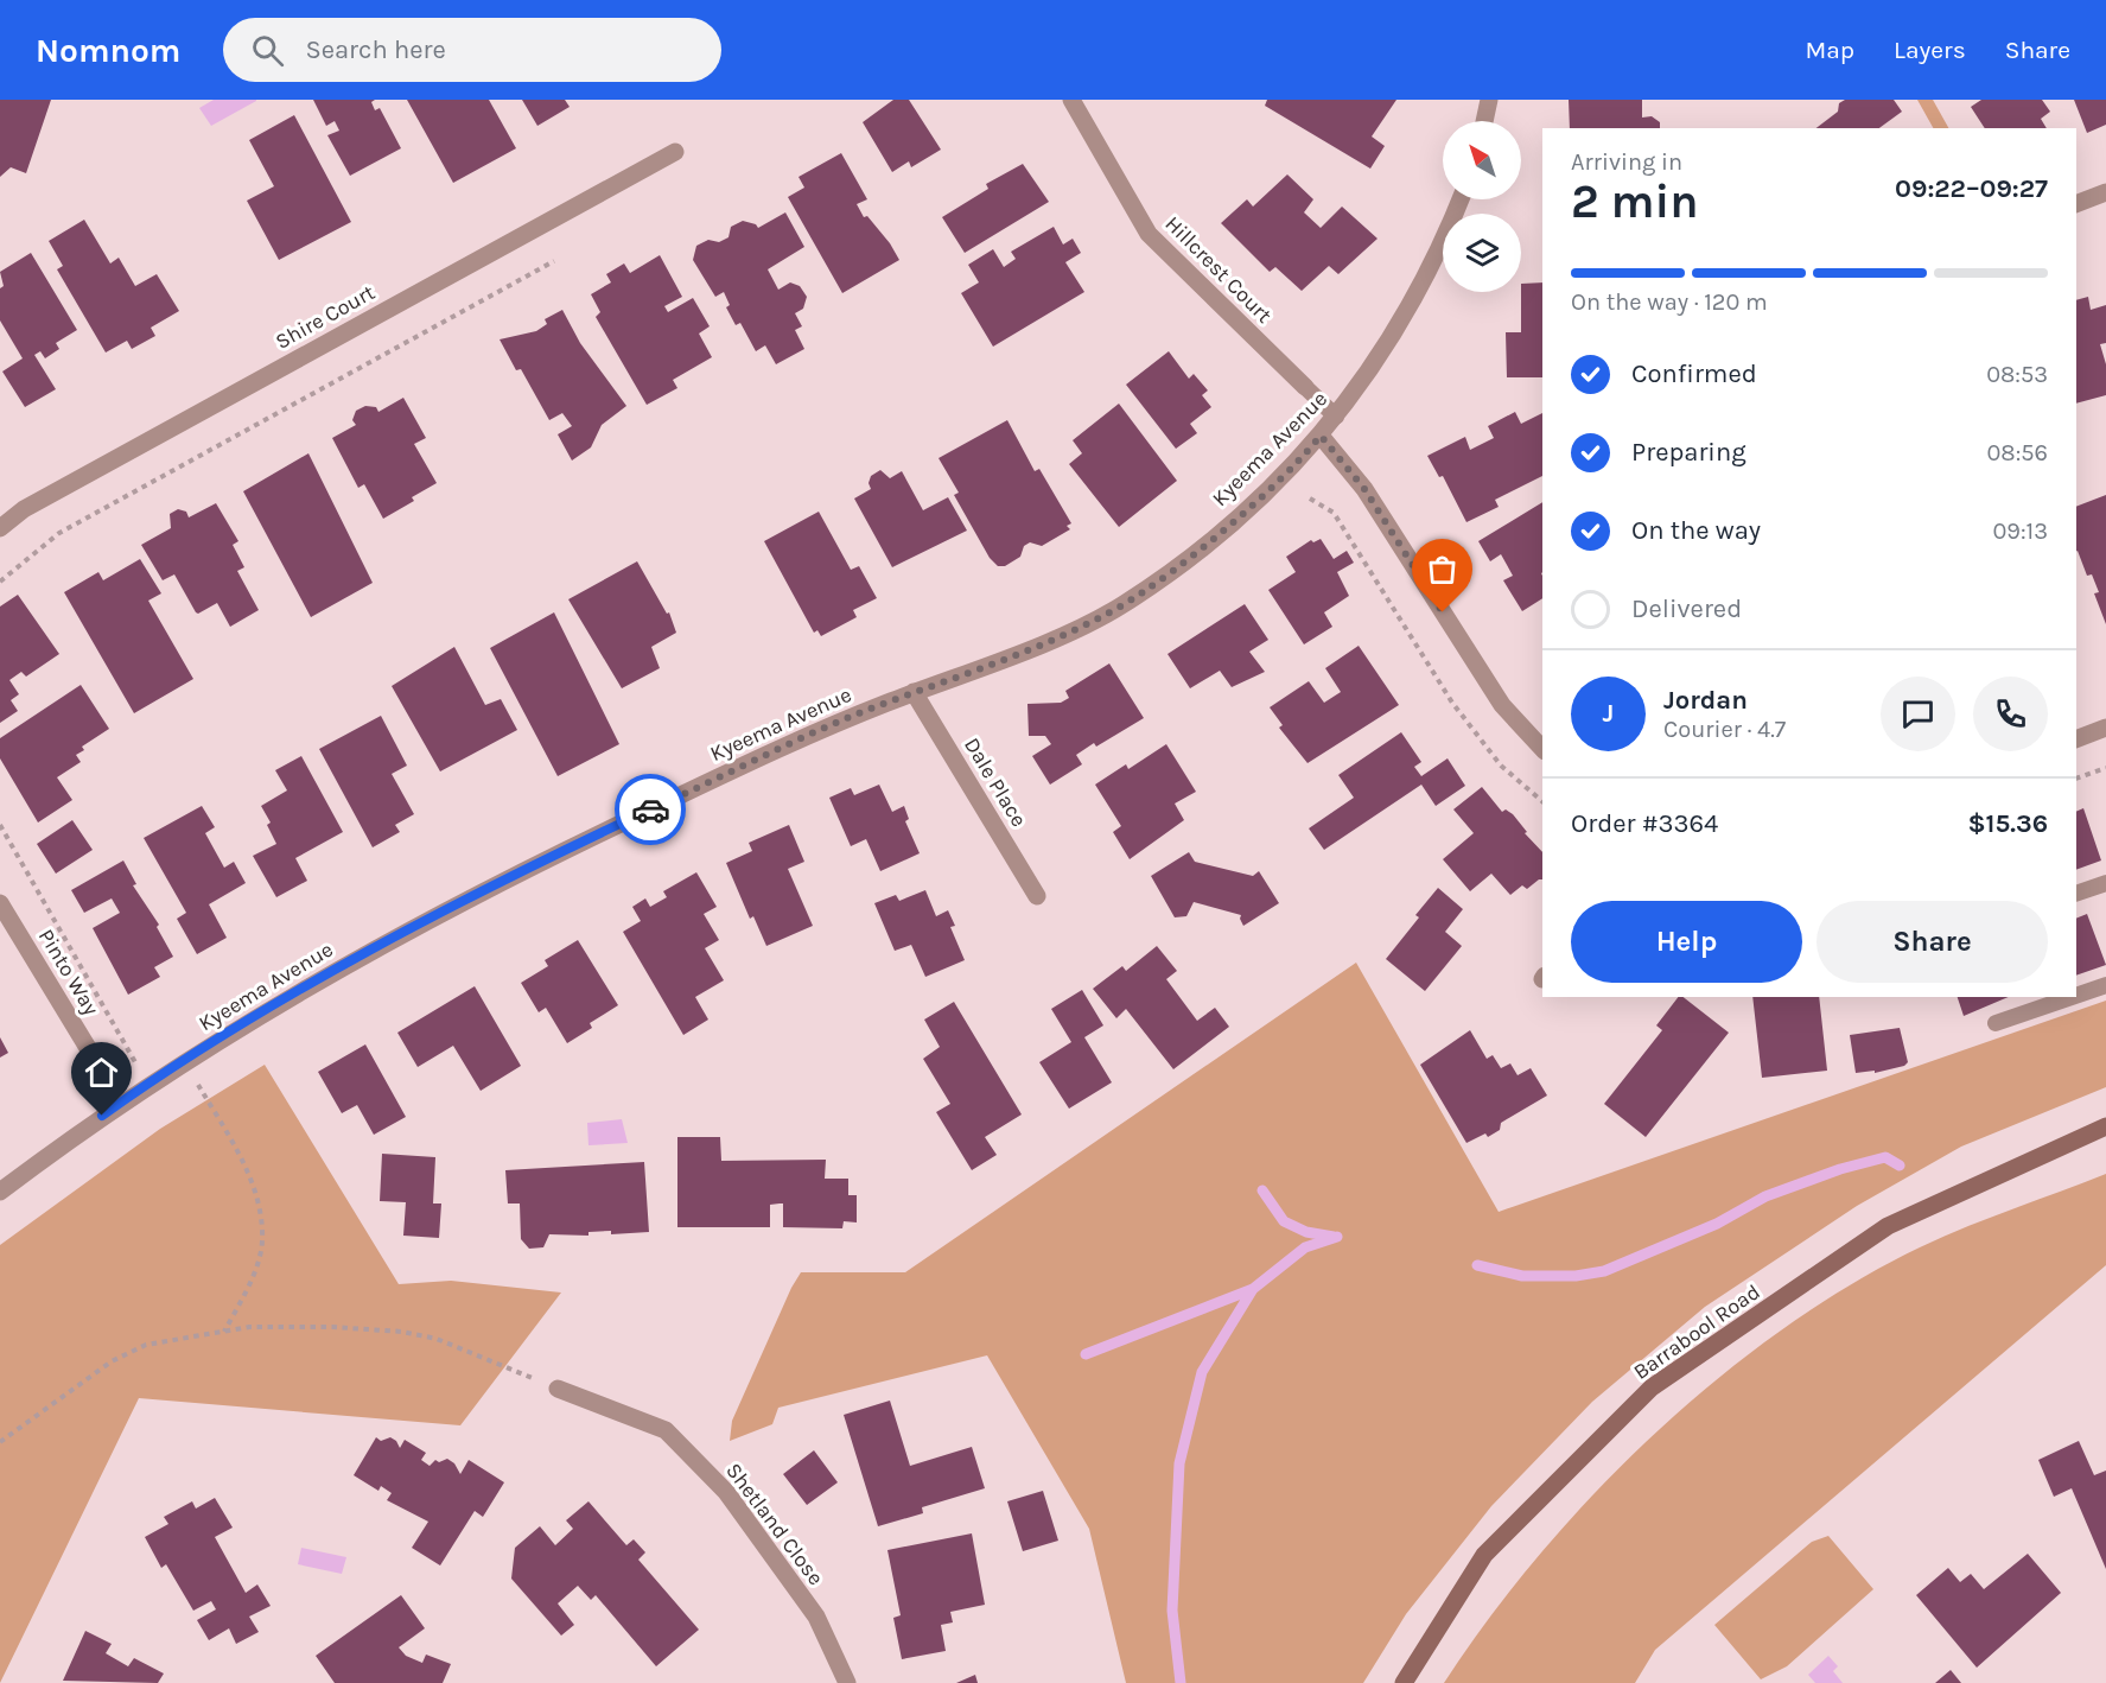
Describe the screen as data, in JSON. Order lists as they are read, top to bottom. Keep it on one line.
{"streets":{"main road":["Barrabool Road"],"street":["Hillcrest Court","Shire Court","Kyeema Avenue","Dale Place","Pinto Way","Shetland Close"]},"crossings":[["Hillcrest Court","Kyeema Avenue"],["Kyeema Avenue","Dale Place"],["Kyeema Avenue","Pinto Way"]],"north":"top left","page":{"header":"Nomnom","search":"Search here","nav":["Map","Layers","Share"],"heading":["2 min","Arriving in","09:22–09:27"],"panel":["Jordan","Courier · 4.7","Order #3364","$15.36"],"bar":"On the way · 120 m","list":[["Confirmed","08:53"],["Preparing","08:56"],["On the way","09:13"],"Delivered"],"round":"J","buttons":["Help","Share"]}}
